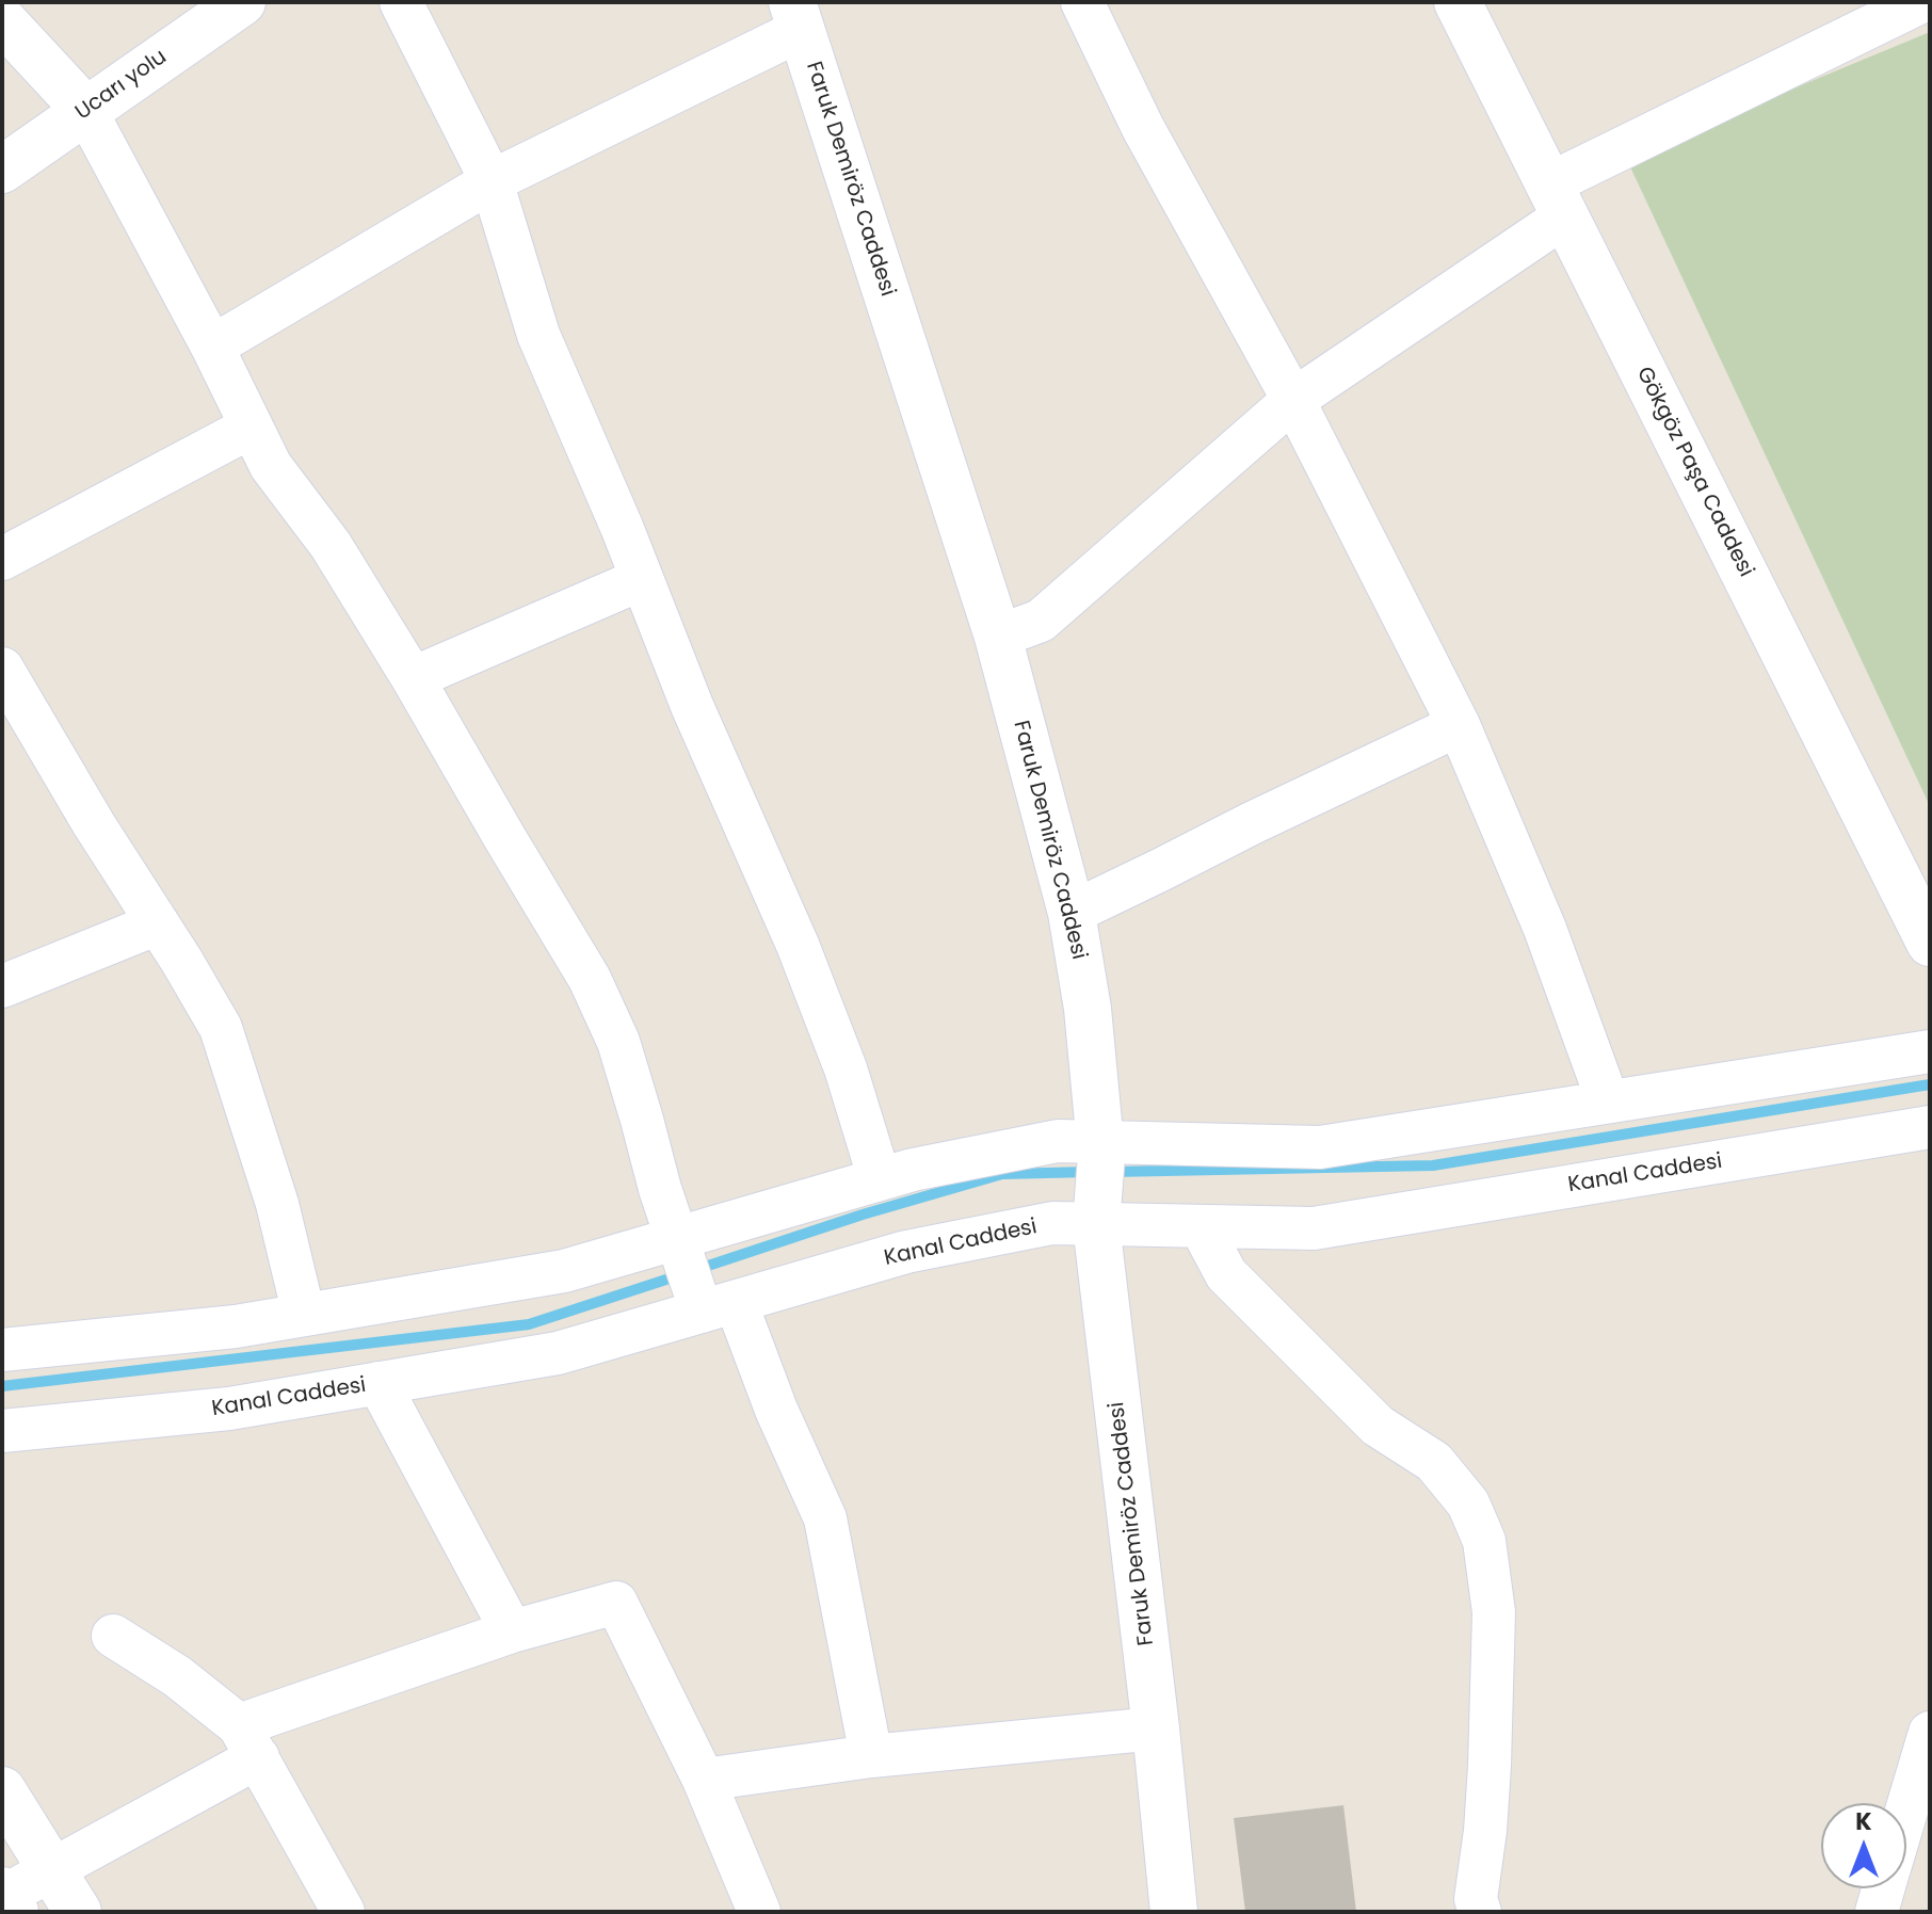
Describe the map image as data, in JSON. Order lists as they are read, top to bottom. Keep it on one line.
{"streets":{"street":["Ucarı yolu","Faruk Demiröz Caddesi","Gökgöz Paşa Caddesi","Kanal Caddesi"]},"crossings":[["Faruk Demiröz Caddesi","Kanal Caddesi"]],"north":"top"}
